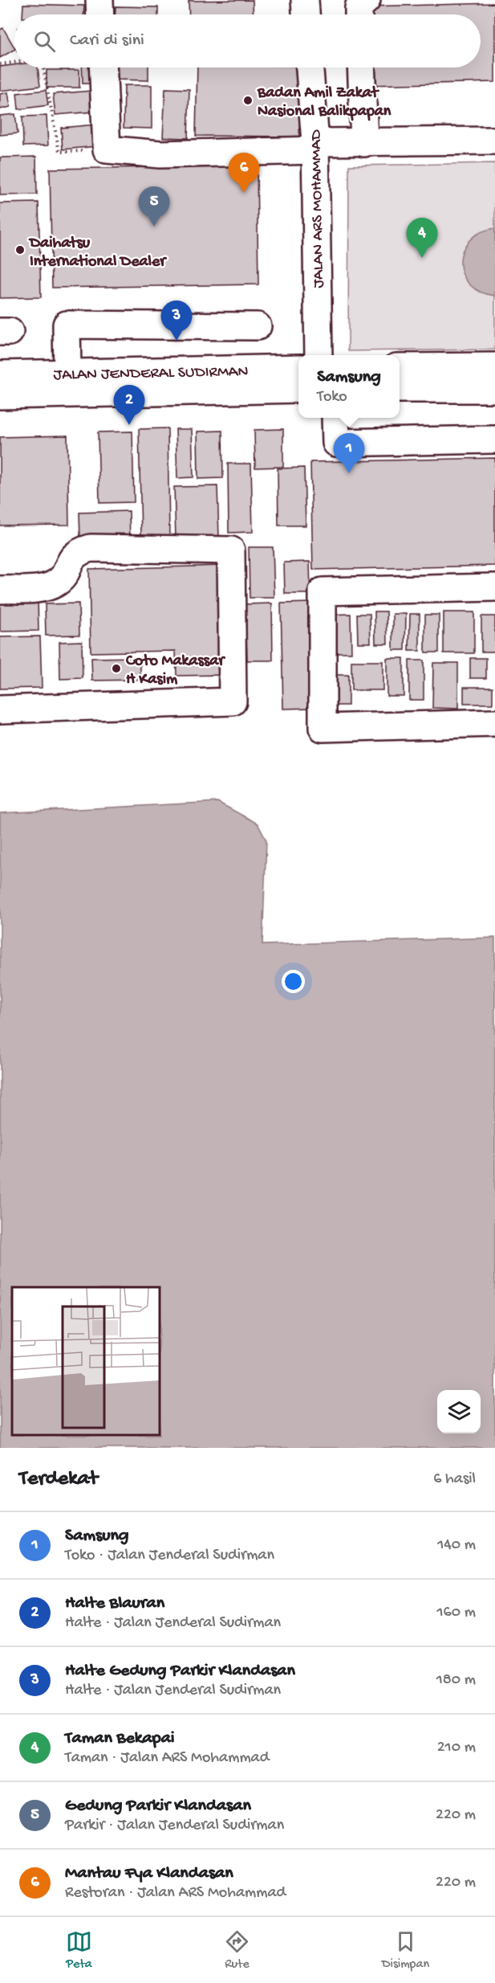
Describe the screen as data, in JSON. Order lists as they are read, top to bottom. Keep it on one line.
{"streets":{"main road":["JALAN ARS MOHAMMAD","JALAN JENDERAL SUDIRMAN"]},"places":["Badan Amil Zakat Nasional Balikpapan","Daihatsu International Dealer","Coto Makassar H Kasim"],"page":{"search":"Cari di sini","pins":["6","5","4","3","2","1"],"popup":["Samsung","Toko"],"heading":["Terdekat","6 hasil"],"list":[{"mark":"1","name":"Samsung","note":"Toko · Jalan Jenderal Sudirman","value":"140 m"},{"mark":"2","name":"Halte Blauran","note":"Halte · Jalan Jenderal Sudirman","value":"160 m"},{"mark":"3","name":"Halte Gedung Parkir Klandasan","note":"Halte · Jalan Jenderal Sudirman","value":"180 m"},{"mark":"4","name":"Taman Bekapai","note":"Taman · Jalan ARS Mohammad","value":"210 m"},{"mark":"5","name":"Gedung Parkir Klandasan","note":"Parkir · Jalan Jenderal Sudirman","value":"220 m"},{"mark":"6","name":"Mantau Fya Klandasan","note":"Restoran · Jalan ARS Mohammad","value":"220 m"}],"nav":["Peta","Rute","Disimpan"]}}
